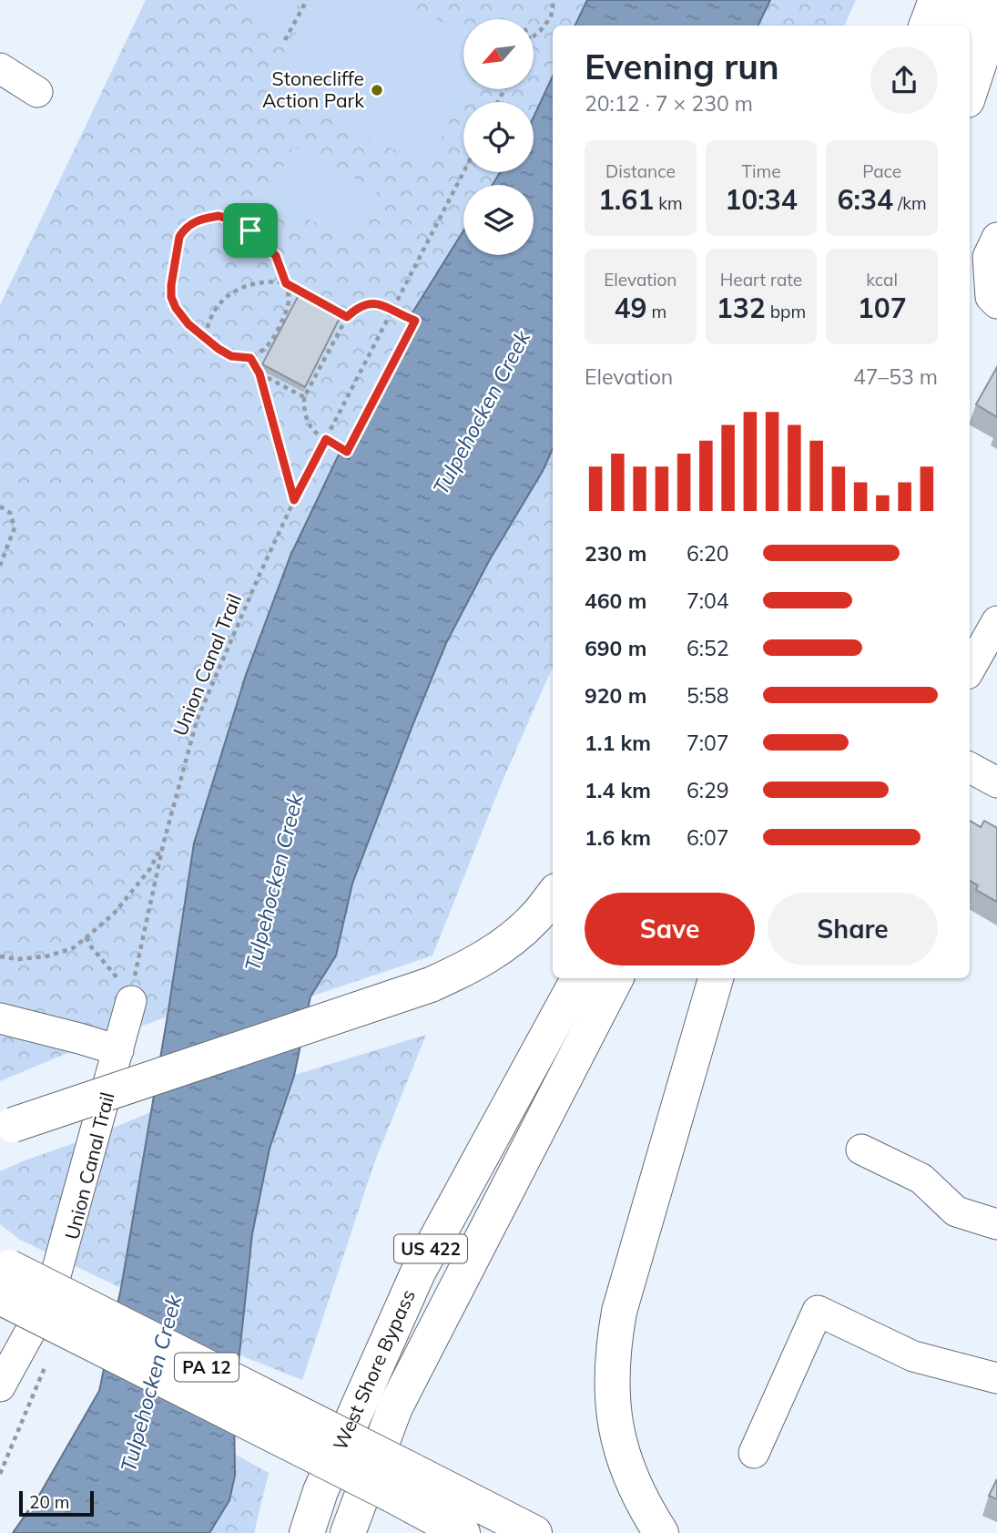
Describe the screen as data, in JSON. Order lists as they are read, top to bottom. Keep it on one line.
{"streets":{"highway":["US 422","PA 12","West Shore Bypass"],"path":["Union Canal Trail"]},"water":["Tulpehocken Creek"],"places":["Stonecliffe Action Park"],"scale_bar":"20 m","north":"bottom left","page":{"heading":["Evening run","20:12 · 7 × 230 m"],"stats":[["Distance","1.61 km"],["Time","10:34"],["Pace","6:34 /km"],["Elevation","49 m"],["Heart rate","132 bpm"],["kcal","107"]],"chart":["Elevation","47–53 m"],"list":[{"name":"230 m","note":"6:20"},{"name":"460 m","note":"7:04"},{"name":"690 m","note":"6:52"},{"name":"920 m","note":"5:58"},{"name":"1.1 km","note":"7:07"},{"name":"1.4 km","note":"6:29"},{"name":"1.6 km","note":"6:07"}],"buttons":["Save","Share"],"scale":"20 m"}}
